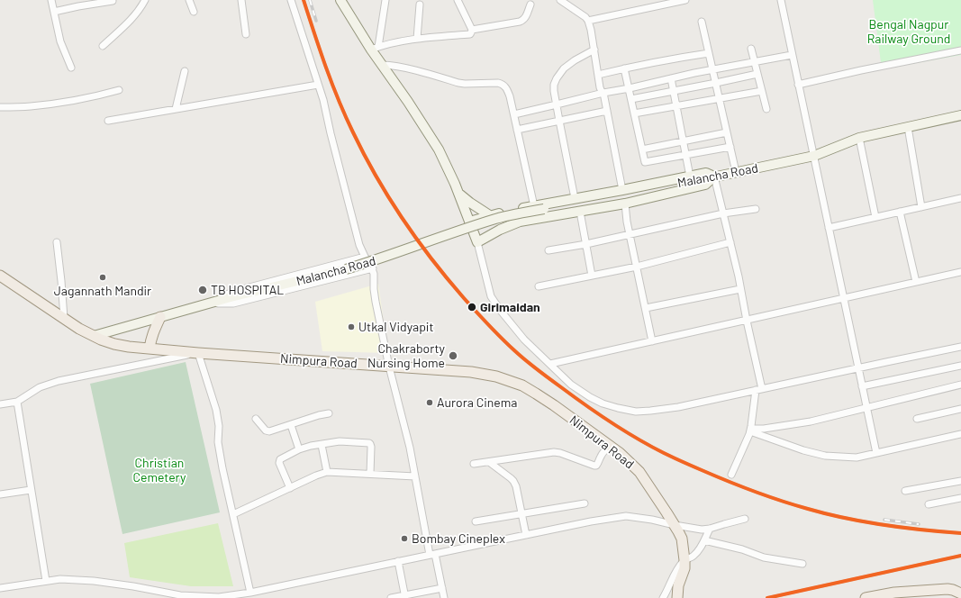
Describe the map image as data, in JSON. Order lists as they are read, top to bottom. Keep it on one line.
{"streets":{"main road":["Malancha Road","Nimpura Road"]},"crossings":[["Malancha Road","Nimpura Road"]],"parks":["Bengal Nagpur Railway Ground","Christian Cemetery"],"places":["Jagannath Mandir","TB HOSPITAL","Girimaidan","Utkal Vidyapit","Chakraborty Nursing Home","Aurora Cinema","Bombay Cineplex"]}
